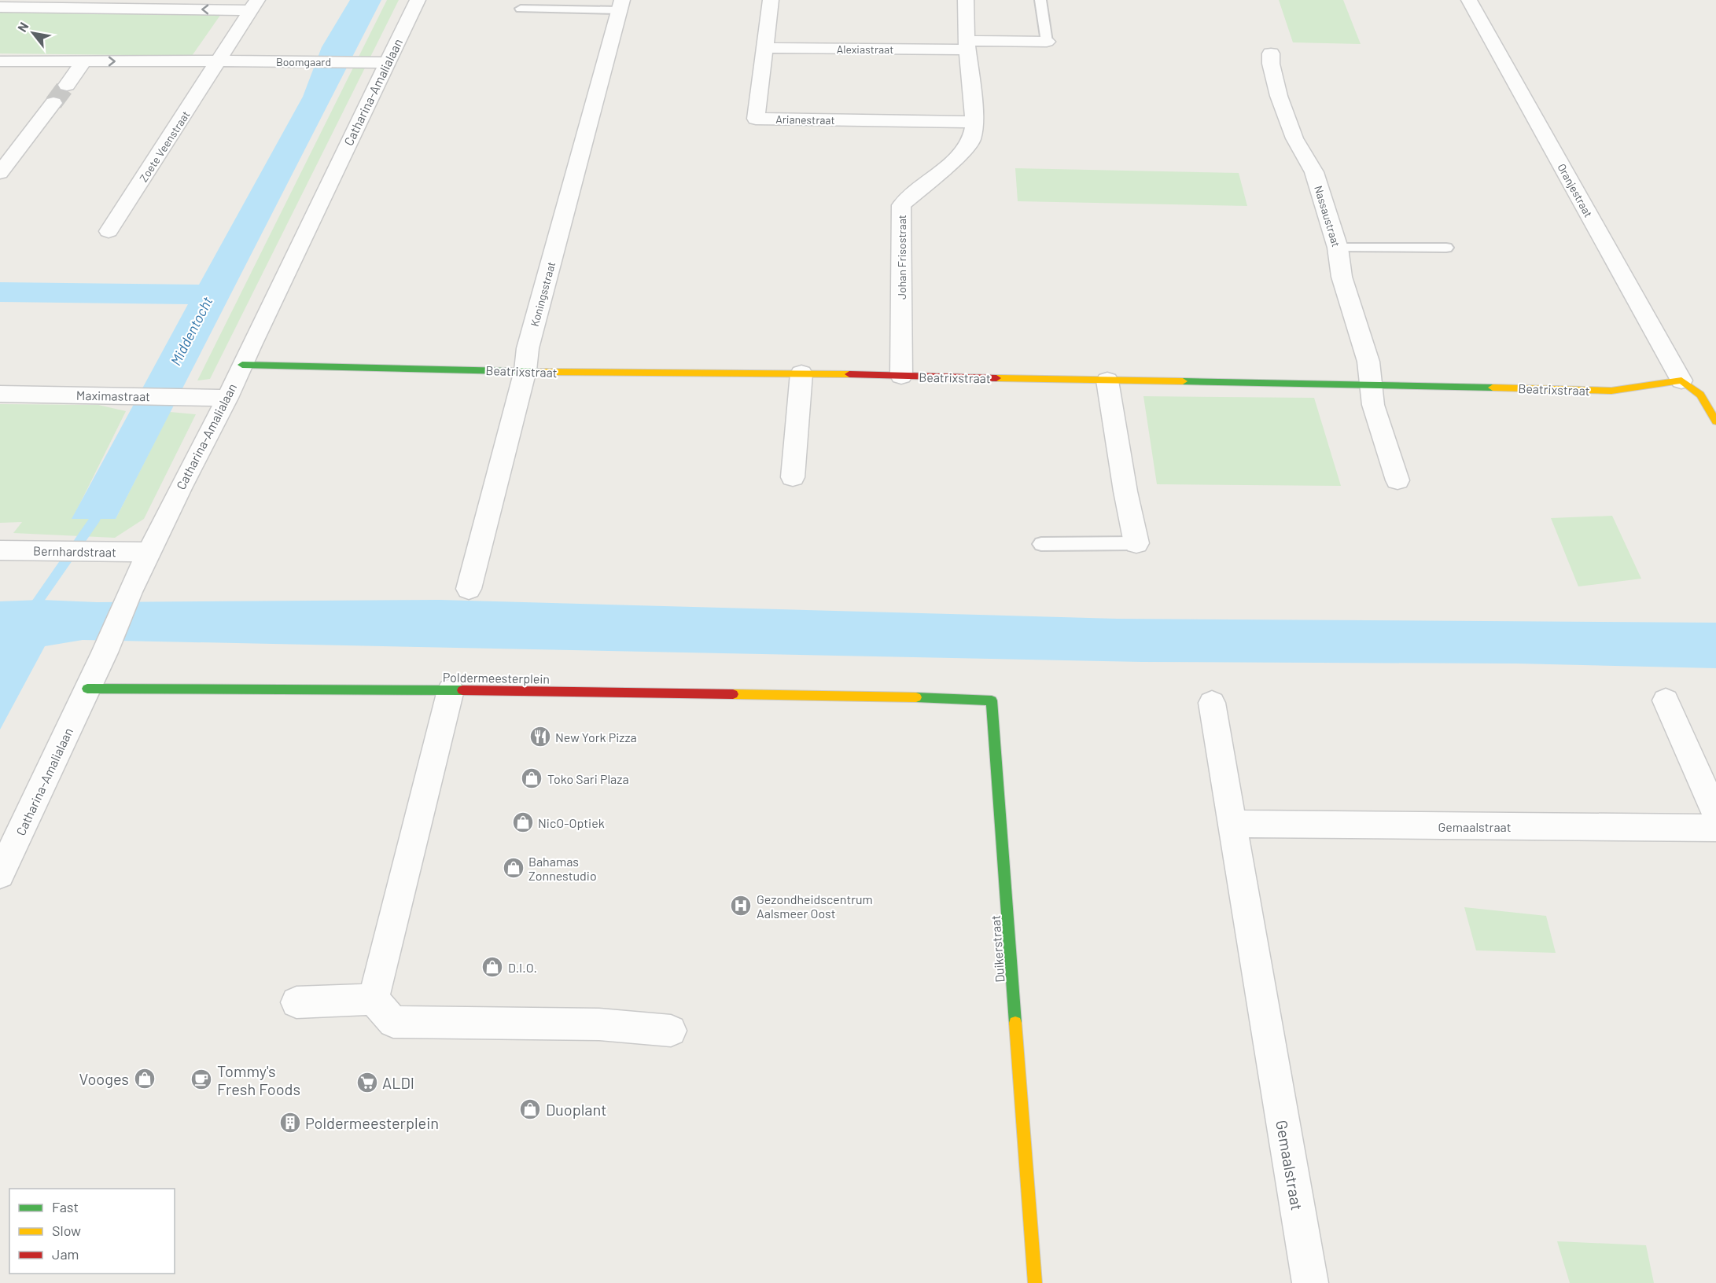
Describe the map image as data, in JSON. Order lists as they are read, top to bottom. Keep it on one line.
{"streets":{"street":["Alexiastraat","Boomgaard","Catharina-Amalialaan","Arianestraat","Zoete Veenstraat","Oranjestraat","Nassaustraat","Johan Frisostraat","Koningsstraat","Beatrixstraat","Maximastraat","Bernhardstraat","Poldermeesterplein","Gemaalstraat","Duikerstraat"]},"crossings":[["Alexiastraat","Arianestraat"],["Alexiastraat","Johan Frisostraat"],["Boomgaard","Catharina-Amalialaan"],["Boomgaard","Zoete Veenstraat"],["Catharina-Amalialaan","Beatrixstraat"],["Catharina-Amalialaan","Maximastraat"],["Catharina-Amalialaan","Bernhardstraat"],["Catharina-Amalialaan","Poldermeesterplein"],["Arianestraat","Johan Frisostraat"],["Oranjestraat","Beatrixstraat"],["Nassaustraat","Beatrixstraat"],["Johan Frisostraat","Beatrixstraat"],["Koningsstraat","Beatrixstraat"],["Poldermeesterplein","Duikerstraat"]],"water":["Middentocht"],"places":{"restaurant":["New York Pizza"],"shop":["Toko Sari Plaza","NicO-Optiek","Bahamas Zonnestudio","D.I.O.","Vooges","Duoplant"],"hospital":["Gezondheidscentrum Aalsmeer Oost"],"cafe":["Tommy's Fresh Foods"],"supermarket":["ALDI"],"building":["Poldermeesterplein"]},"legend":["Fast","Slow","Jam"],"north":"top left"}
